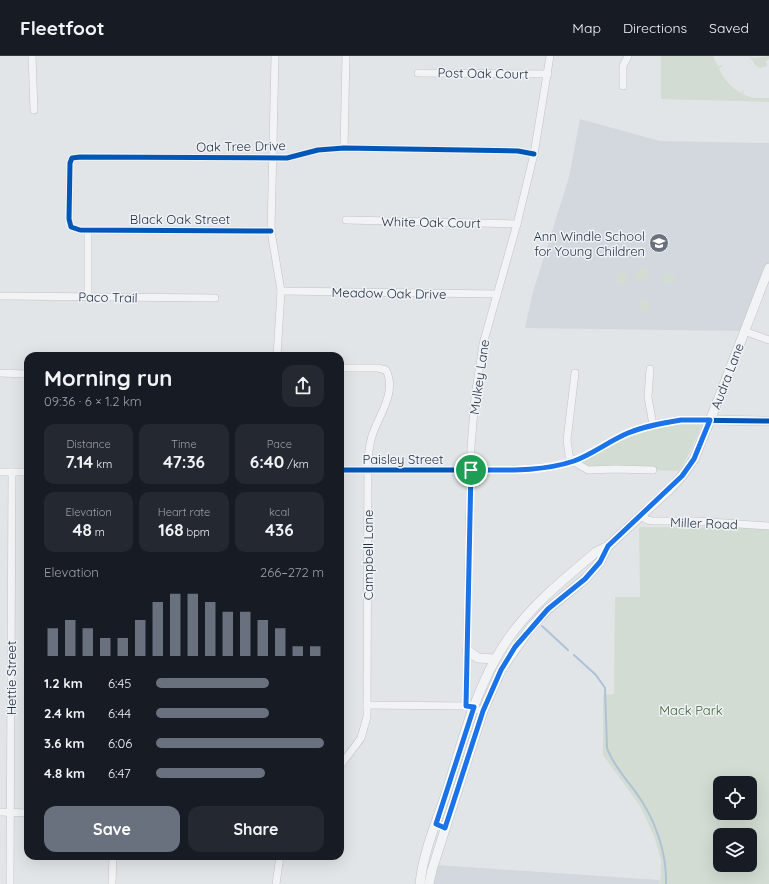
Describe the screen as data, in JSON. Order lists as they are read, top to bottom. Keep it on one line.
{"streets":{"street":["Post Oak Court","Oak Tree Drive","Black Oak Street","White Oak Court","Meadow Oak Drive","Paco Trail","Audra Lane","Mulkey Lane","Paisley Street","Miller Road","Campbell Lane","Hettie Street"]},"crossings":[["Post Oak Court","Mulkey Lane"],["Oak Tree Drive","Black Oak Street"],["Oak Tree Drive","Mulkey Lane"],["White Oak Court","Mulkey Lane"],["Meadow Oak Drive","Mulkey Lane"],["Audra Lane","Mulkey Lane"],["Audra Lane","Paisley Street"],["Audra Lane","Miller Road"],["Mulkey Lane","Paisley Street"],["Paisley Street","Campbell Lane"]],"parks":["Mack Park"],"places":{"school or university":["Ann Windle School for Young Children"]},"page":{"header":"Fleetfoot","nav":["Map","Directions","Saved"],"heading":["Morning run","09:36 · 6 × 1.2 km"],"stats":[["Distance","7.14 km"],["Time","47:36"],["Pace","6:40 /km"],["Elevation","48 m"],["Heart rate","168 bpm"],["kcal","436"]],"chart":["Elevation","266–272 m"],"list":[{"name":"1.2 km","note":"6:45"},{"name":"2.4 km","note":"6:44"},{"name":"3.6 km","note":"6:06"},{"name":"4.8 km","note":"6:47"}],"buttons":["Save","Share"]}}
